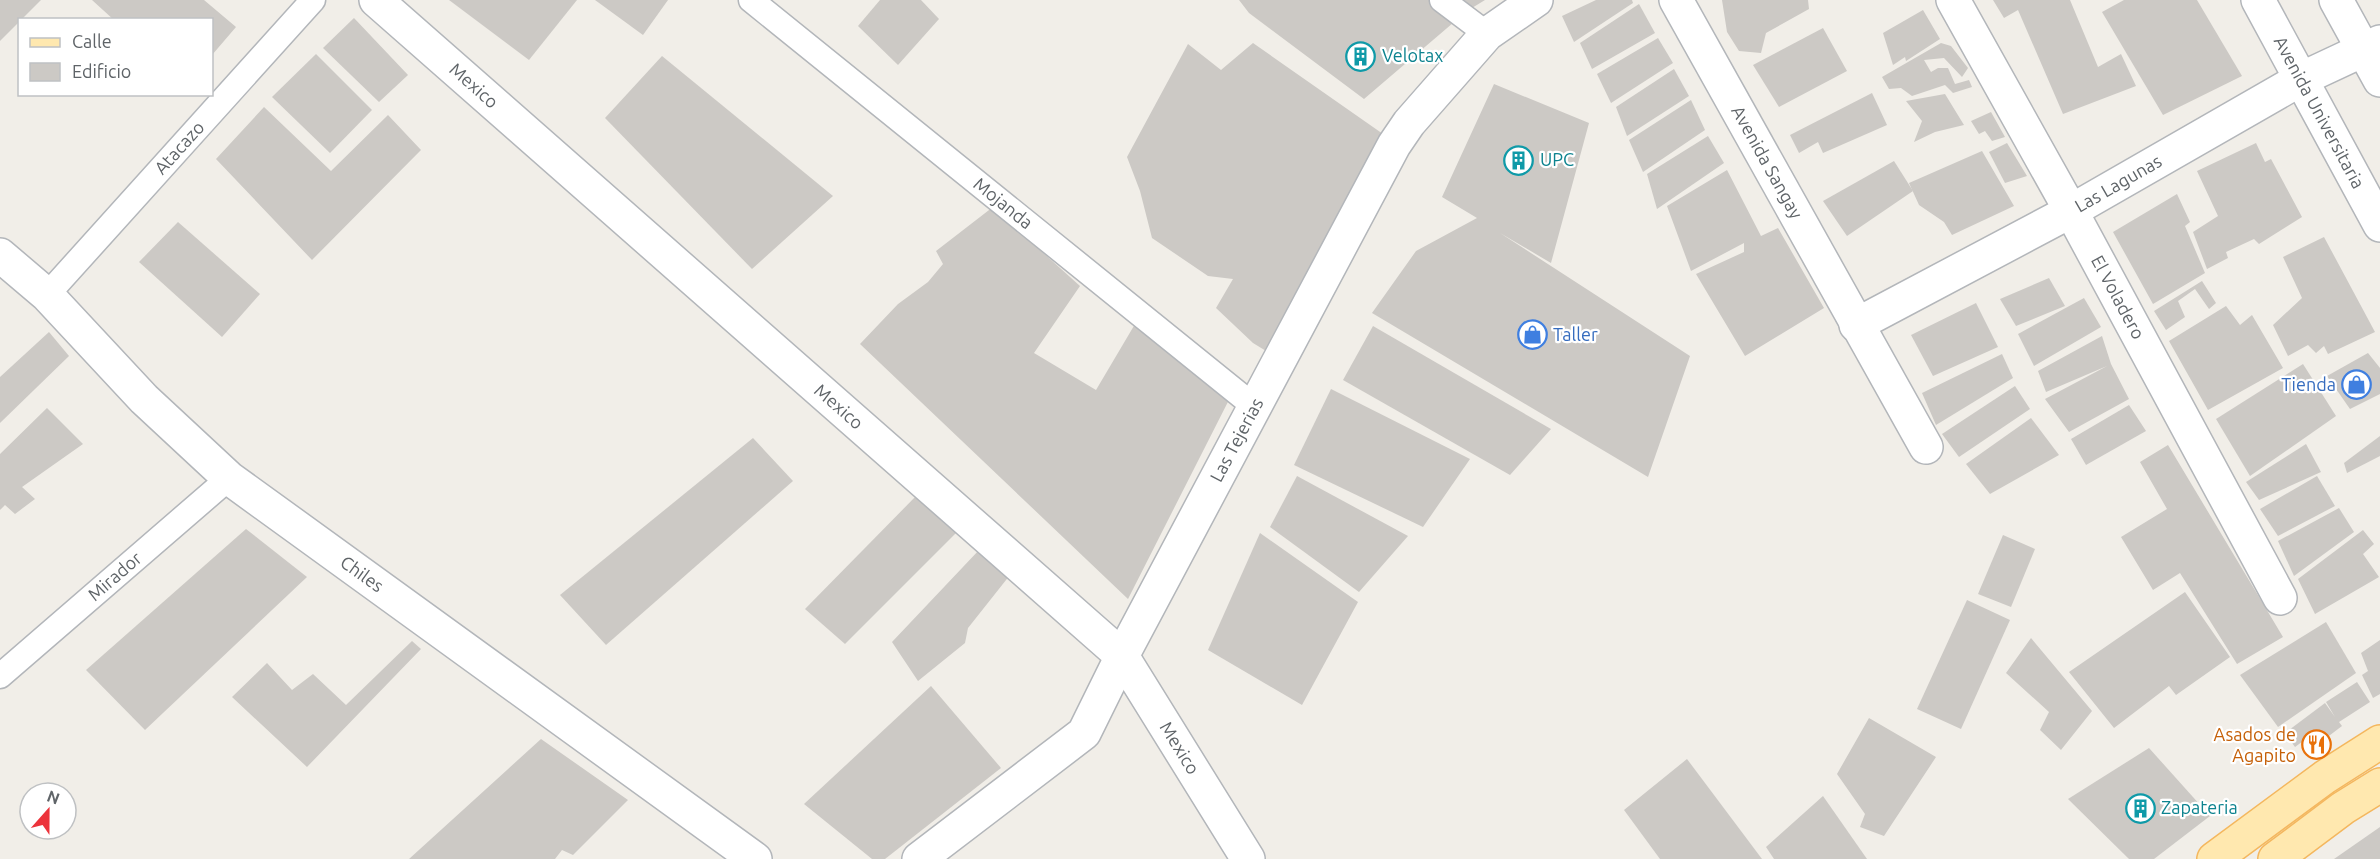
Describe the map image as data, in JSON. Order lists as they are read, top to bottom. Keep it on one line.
{"streets":{"street":["Mexico","Avenida Universitaria","Avenida Sangay","Las Lagunas","El Voladero","Las Tejerias","Chiles"],"lane":["Atacazo","Mojanda","Mirador"]},"crossings":[["Mexico","Las Tejerias"],["Avenida Universitaria","Las Lagunas"],["Atacazo","Chiles"],["Avenida Sangay","Las Lagunas"],["Las Lagunas","El Voladero"],["Mojanda","Las Tejerias"],["Chiles","Mirador"]],"places":{"building":["Velotax","UPC","Zapateria"],"shop":["Taller","Tienda"],"restaurant":["Asados de Agapito"]},"legend":["Calle","Edificio"],"north":"top"}
